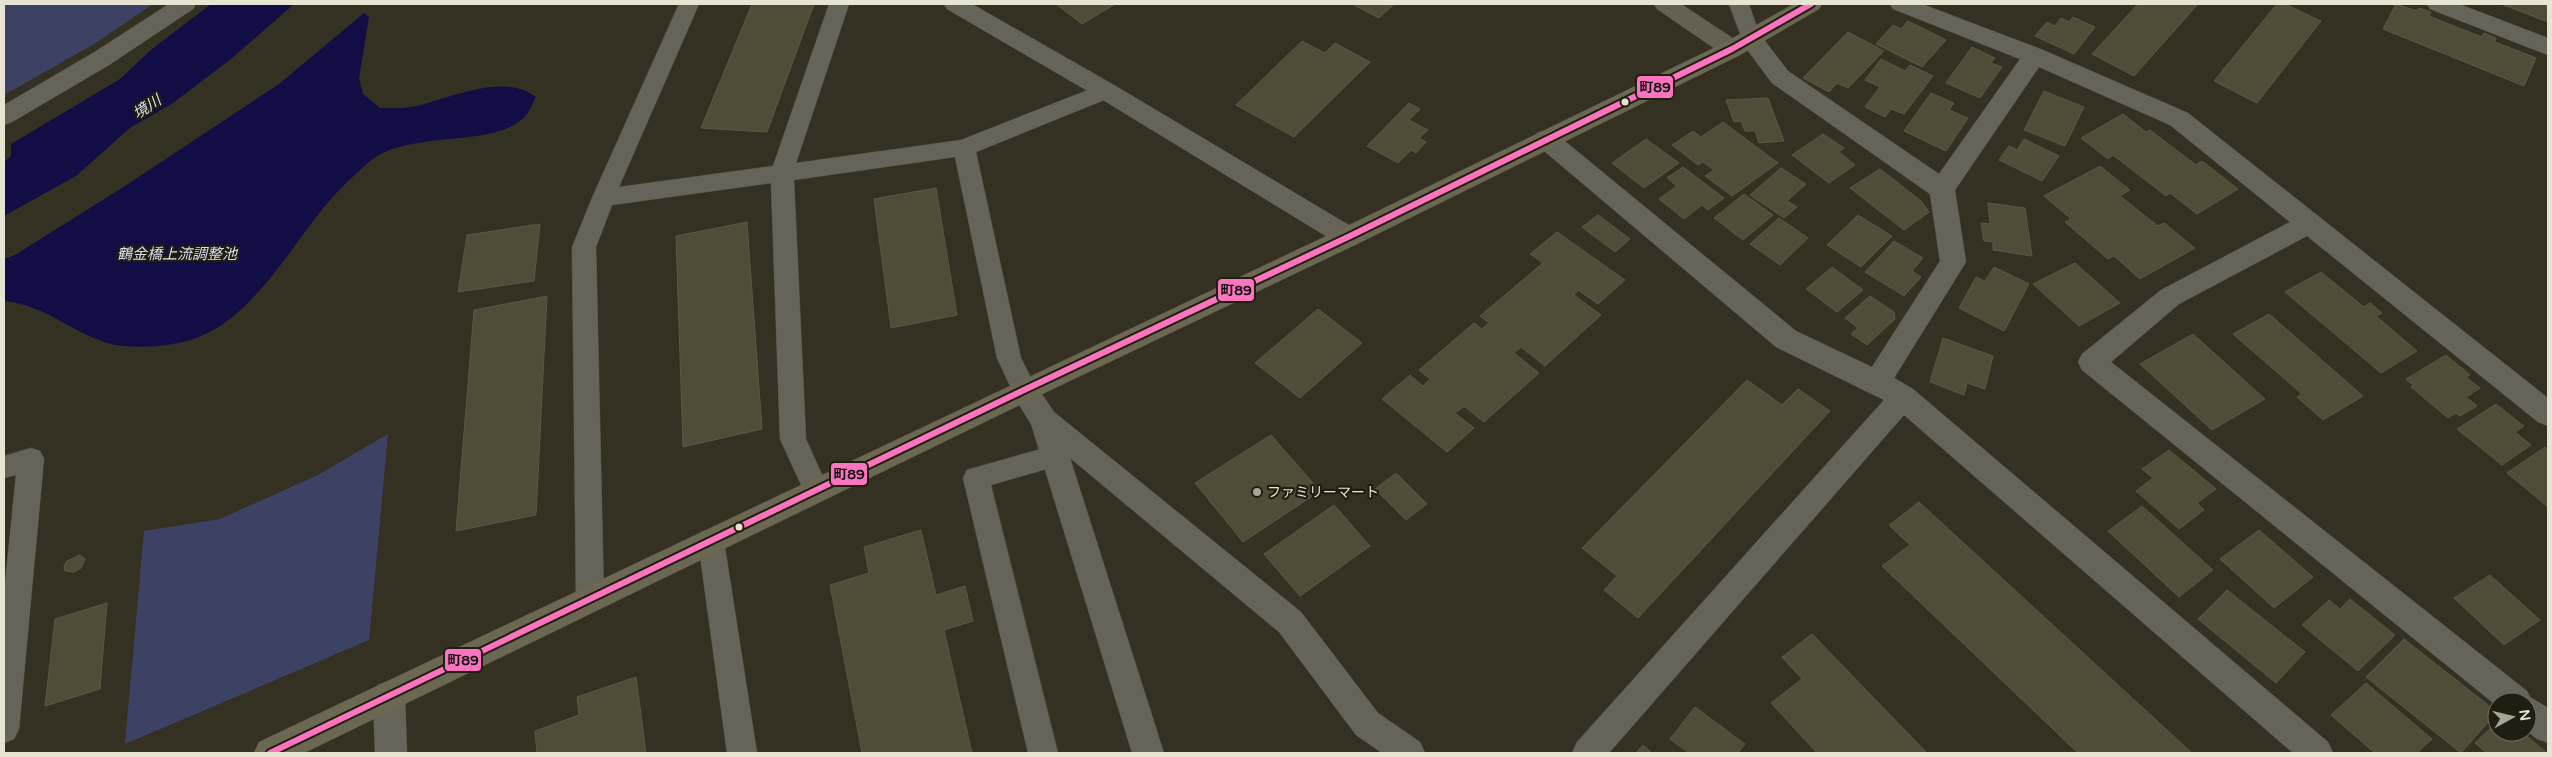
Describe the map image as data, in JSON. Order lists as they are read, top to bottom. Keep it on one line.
{"water":["境川","鶴金橋上流調整池"],"places":["ファミリーマート"],"lines":["transit line 町89"],"north":"right"}
